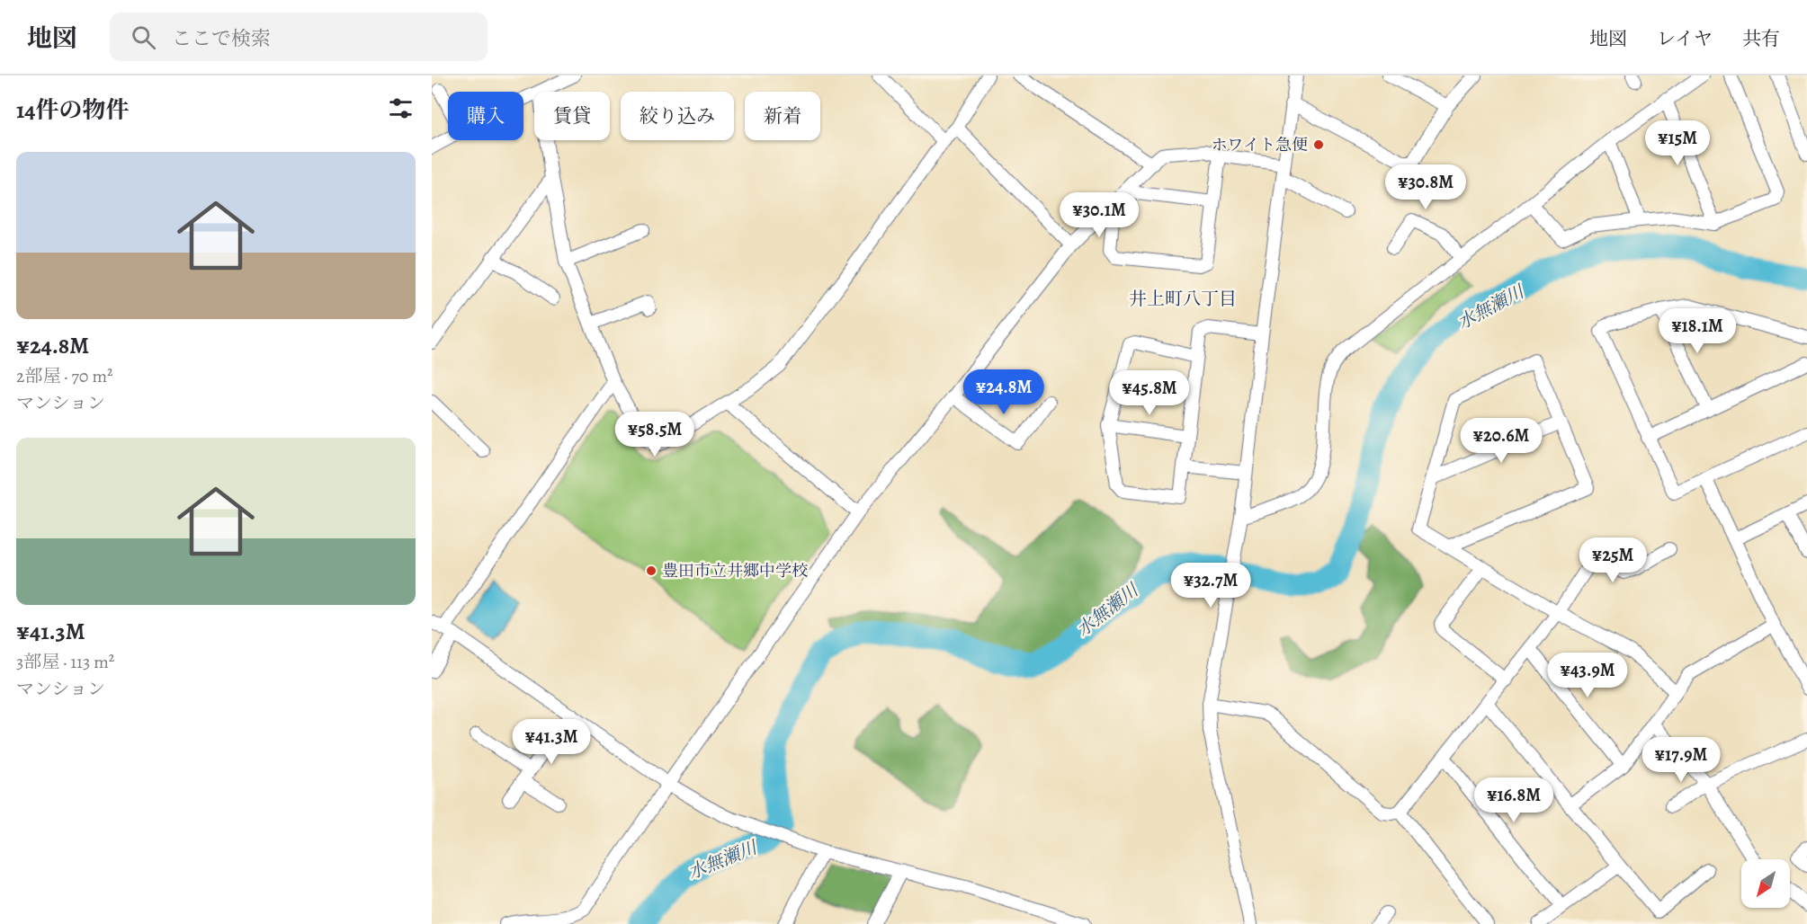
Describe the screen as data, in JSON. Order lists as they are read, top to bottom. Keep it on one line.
{"districts":["井上町八丁目"],"water":["水無瀬川"],"places":["ホワイト急便","豊田市立井郷中学校"],"north":"bottom left","page":{"header":"地図","search":"ここで検索","nav":["地図","レイヤ","共有"],"heading":"14件の物件","chip":["購入","賃貸","絞り込み","新着"],"price":["¥15M","¥30.8M","¥30.1M","¥18.1M","¥24.8M","¥45.8M","¥58.5M","¥20.6M","¥25M","¥32.7M","¥43.9M","¥41.3M","¥17.9M","¥16.8M"],"list":[{"name":"¥24.8M","note":"2部屋 · 70 m² · マンション"},{"name":"¥41.3M","note":"3部屋 · 113 m² · マンション"}]}}
